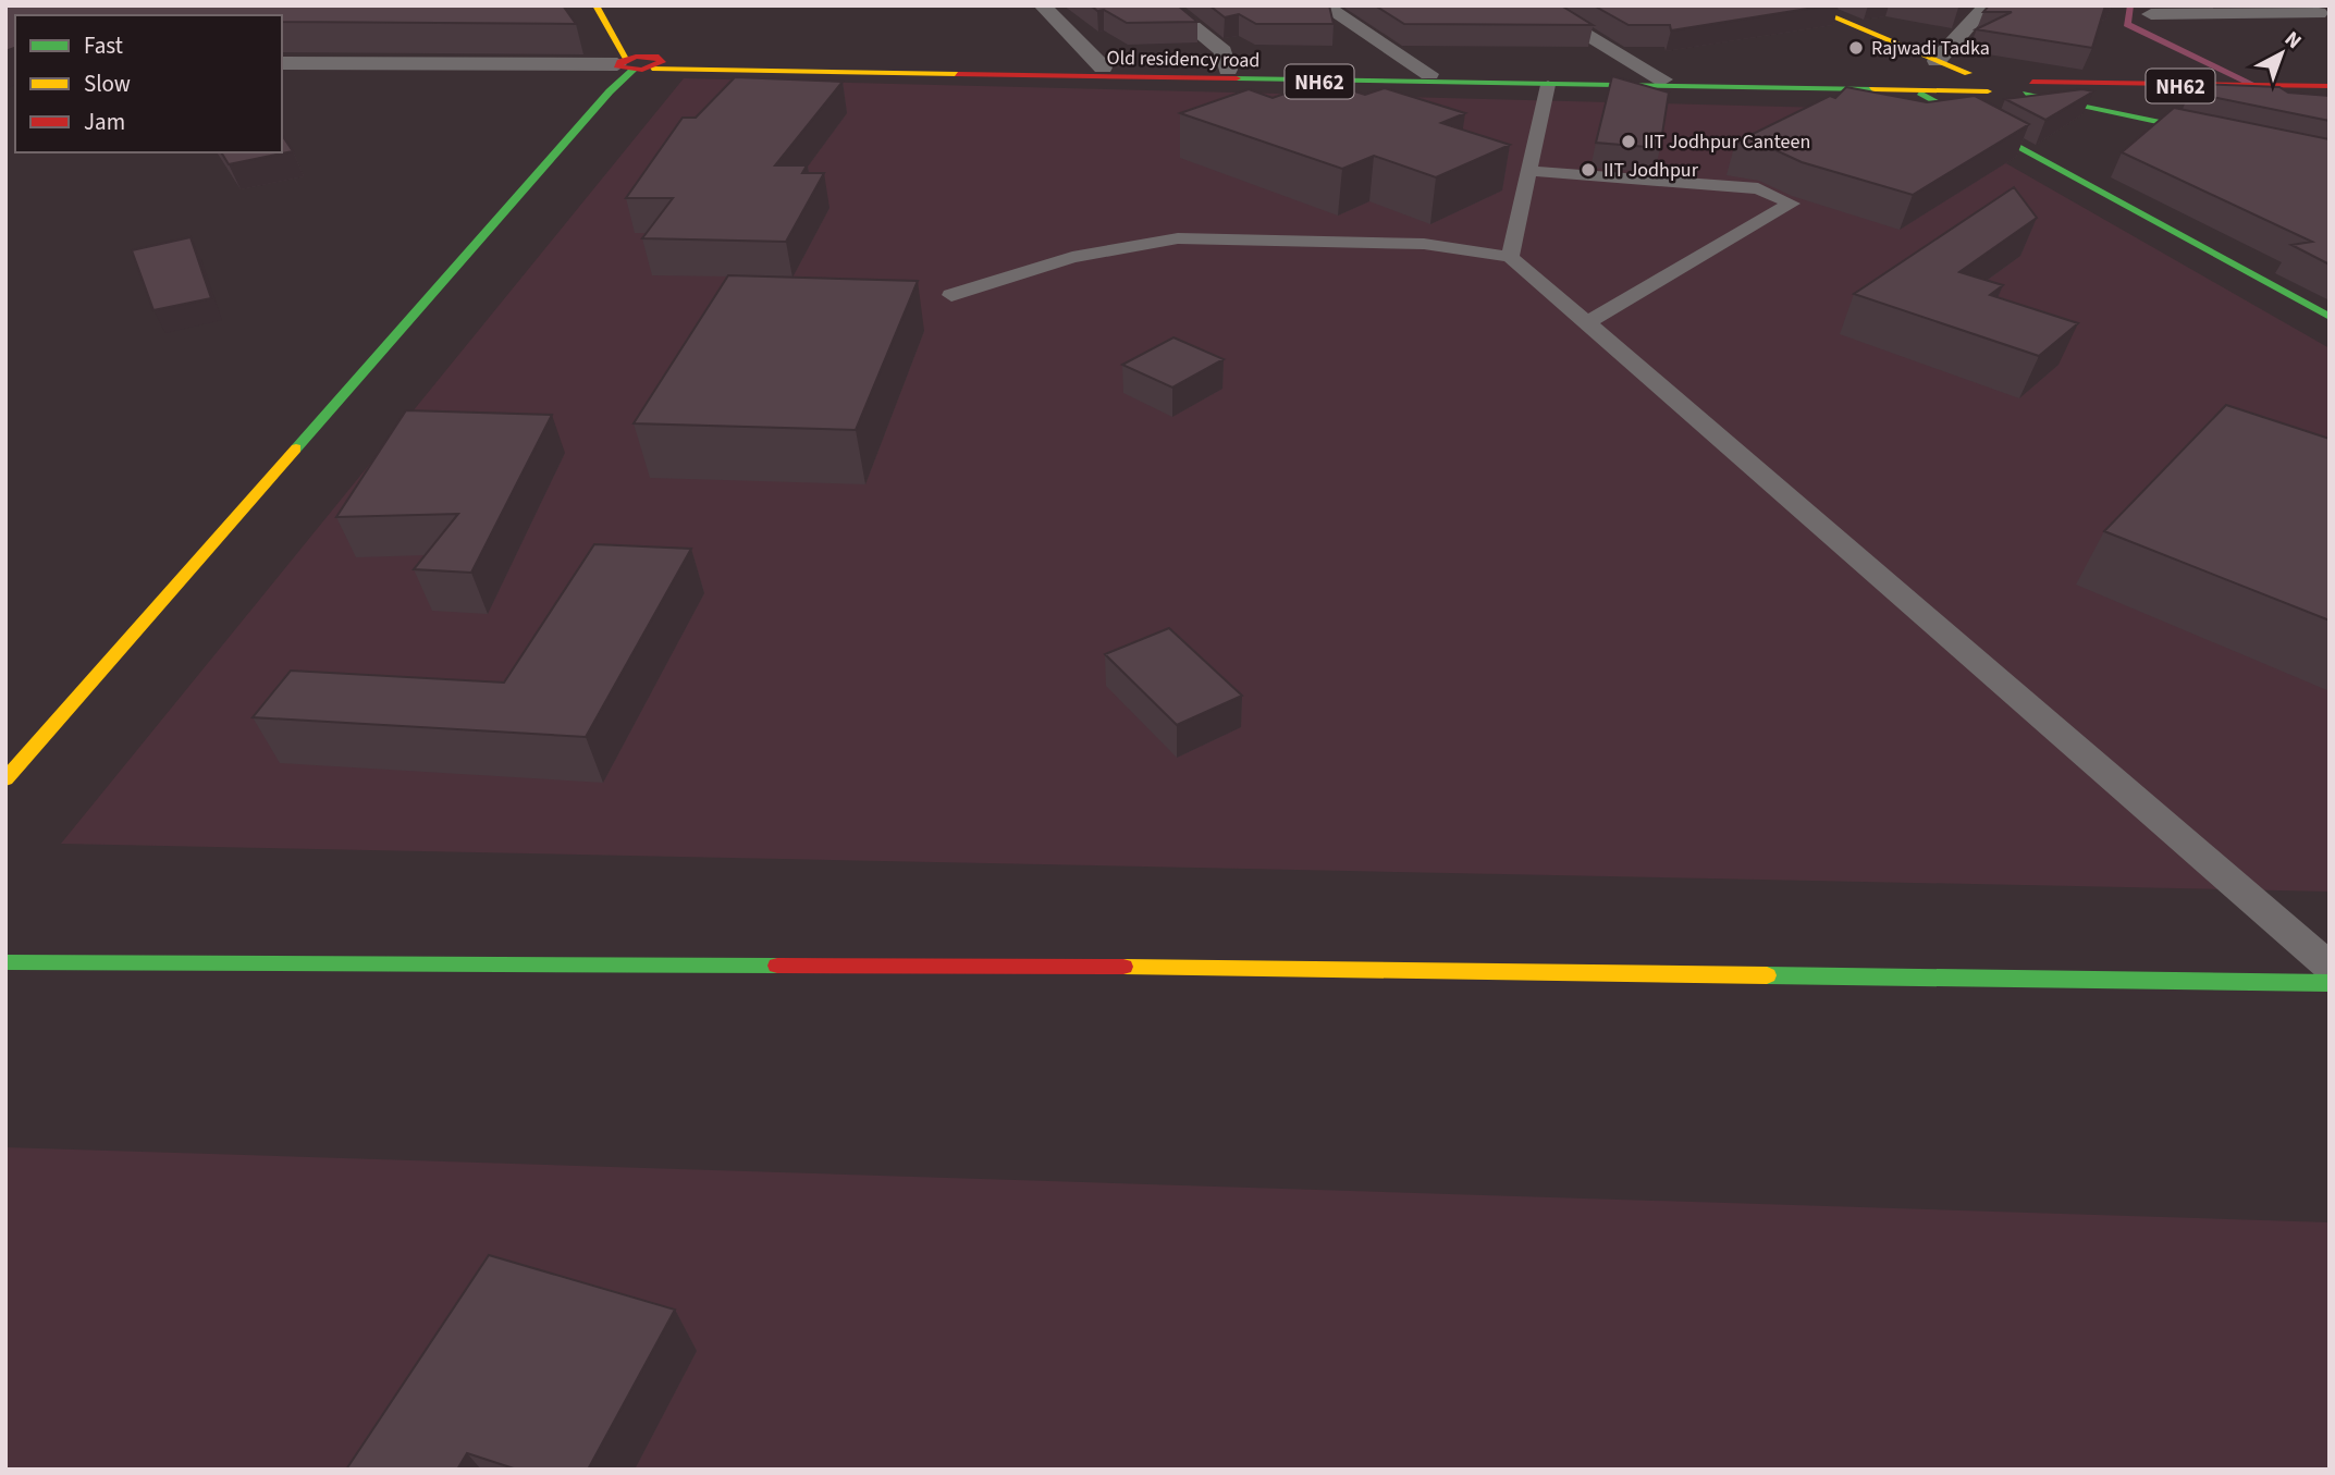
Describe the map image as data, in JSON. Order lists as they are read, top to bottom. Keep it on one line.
{"streets":{"main road":["Old residency road","NH62"]},"crossings":[["Old residency road","NH62"]],"places":["Rajwadi Tadka","IIT Jodhpur Canteen","IIT Jodhpur"],"legend":["Fast","Slow","Jam"],"north":"top right"}
